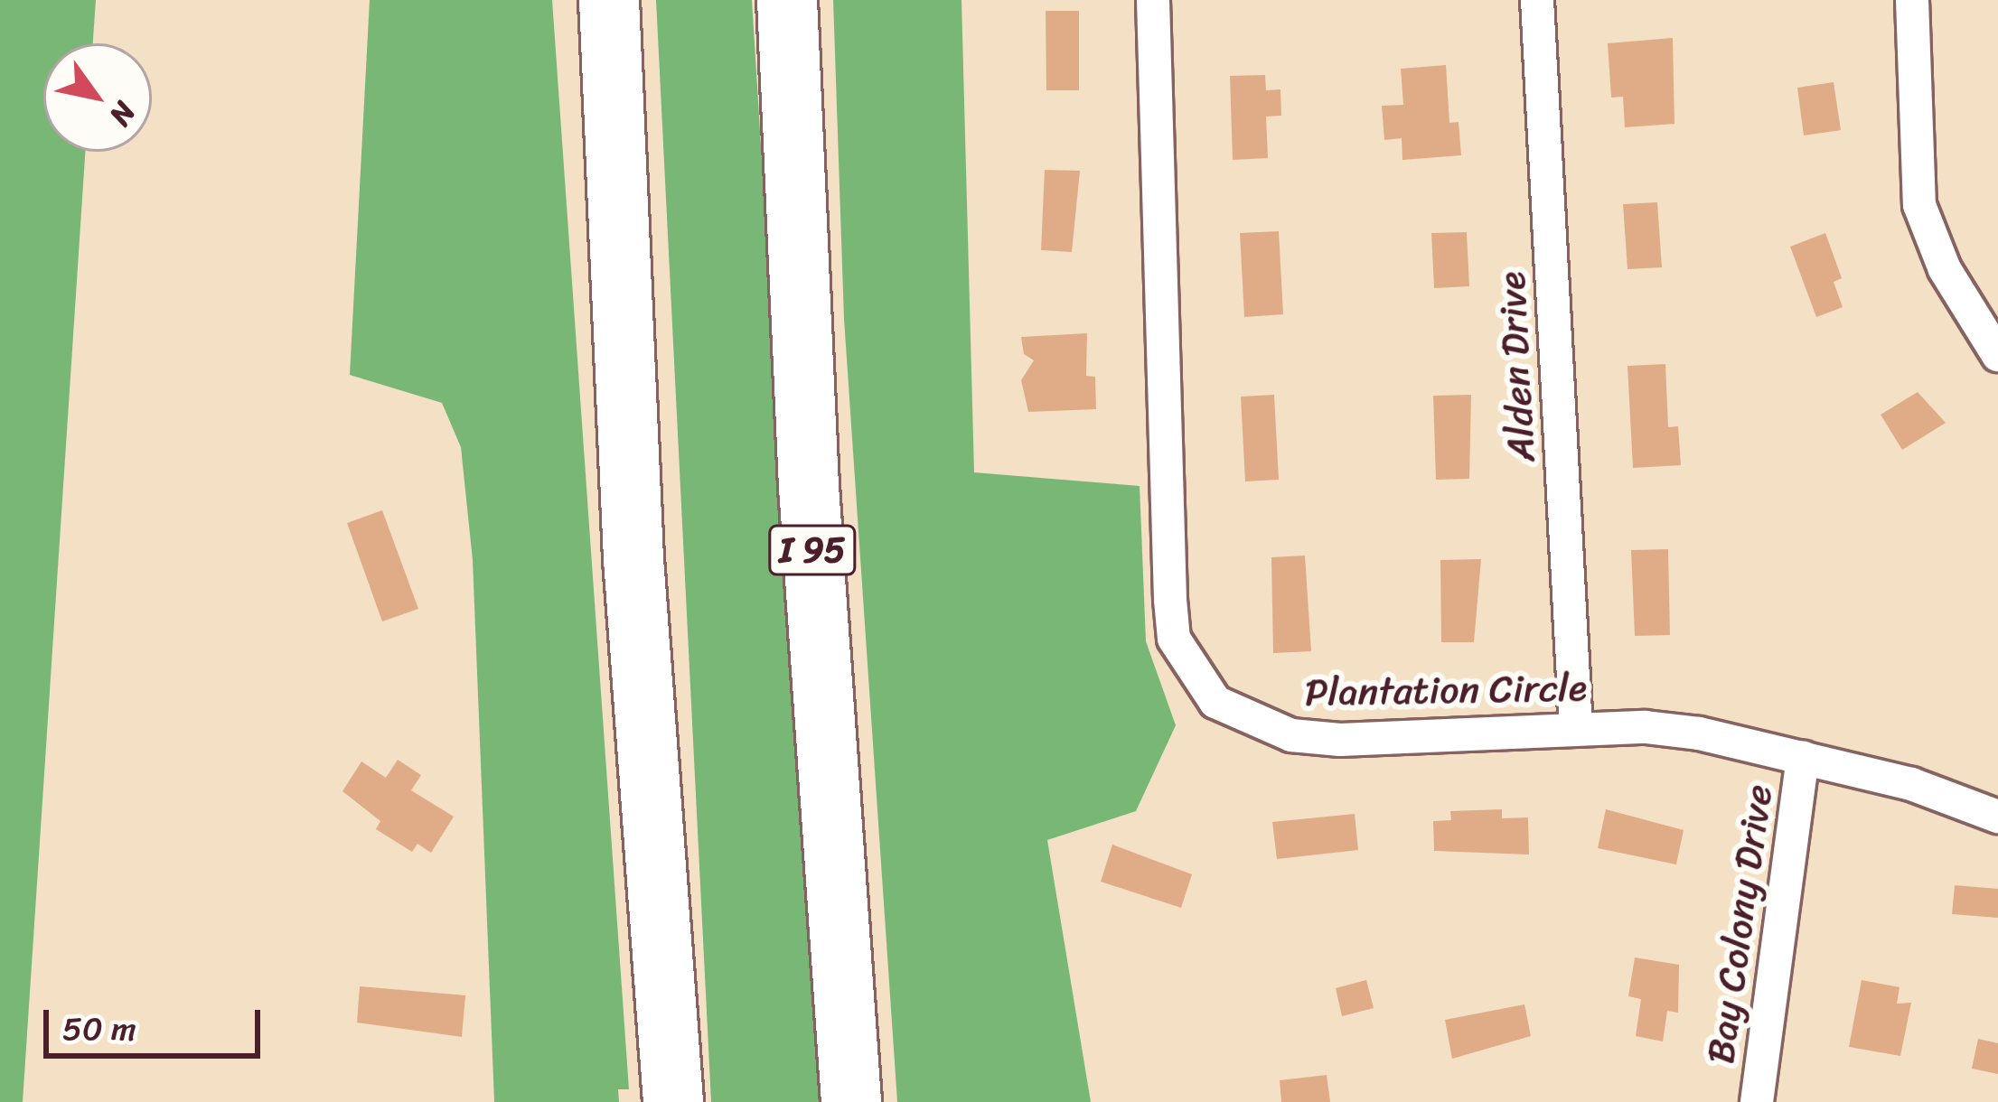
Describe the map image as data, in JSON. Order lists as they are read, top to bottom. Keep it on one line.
{"streets":{"highway":["I 95"],"street":["Alden Drive","Plantation Circle","Bay Colony Drive"]},"crossings":[["Alden Drive","Plantation Circle"],["Plantation Circle","Bay Colony Drive"]],"scale_bar":"50 m","north":"bottom right"}
